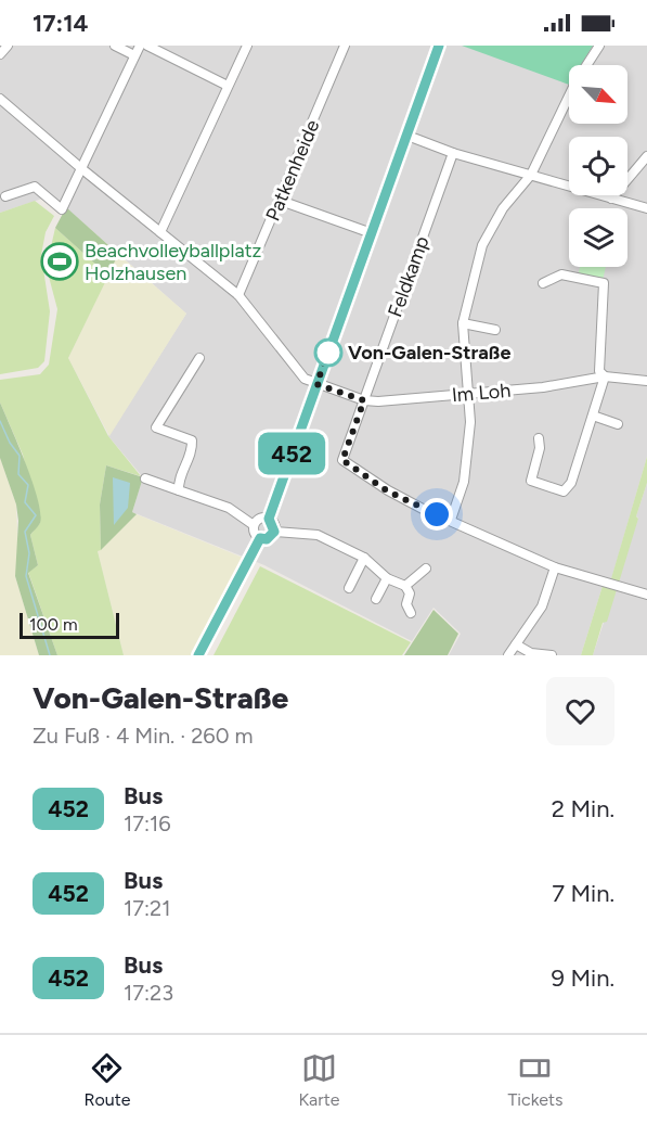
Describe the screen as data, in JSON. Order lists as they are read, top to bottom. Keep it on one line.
{"streets":{"street":["Patkenheide","Feldkamp","Im Loh"]},"crossings":[["Feldkamp","Im Loh"]],"places":{"sports":["Beachvolleyballplatz Holzhausen"],"other":["Von-Galen-Straße"]},"lines":["bus line 452"],"scale_bar":"100 m","north":"bottom right","page":{"status":"17:14","on_map":"452","scale":"100 m","heading":["Von-Galen-Straße","Zu Fuß · 4 Min. · 260 m"],"list":[{"mark":"452","name":"Bus","note":"17:16","value":"2 Min."},{"mark":"452","name":"Bus","note":"17:21","value":"7 Min."},{"mark":"452","name":"Bus","note":"17:23","value":"9 Min."}],"tabs":["Route","Karte","Tickets"]}}
